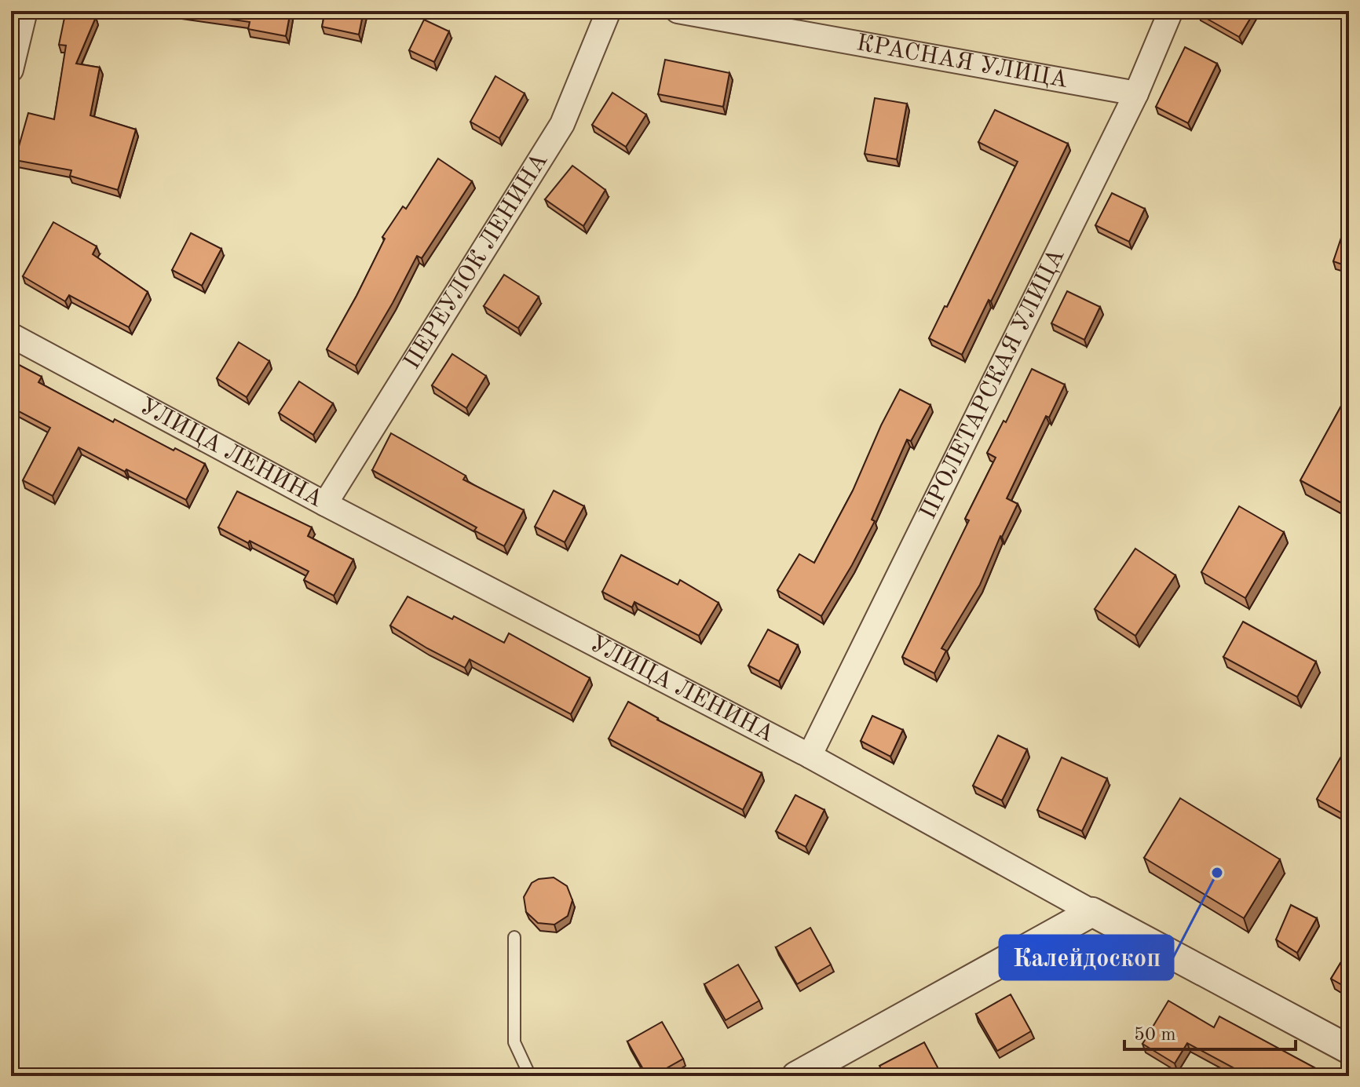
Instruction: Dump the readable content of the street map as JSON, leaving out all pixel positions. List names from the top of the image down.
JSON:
{
  "streets": {
    "street": [
      "КРАСНАЯ УЛИЦА",
      "ПЕРЕУЛОК ЛЕНИНА",
      "ПРОЛЕТАРСКАЯ УЛИЦА",
      "УЛИЦА ЛЕНИНА"
    ]
  },
  "crossings": [
    ["КРАСНАЯ УЛИЦА", "ПРОЛЕТАРСКАЯ УЛИЦА"],
    ["ПЕРЕУЛОК ЛЕНИНА", "УЛИЦА ЛЕНИНА"],
    ["ПРОЛЕТАРСКАЯ УЛИЦА", "УЛИЦА ЛЕНИНА"]
  ],
  "places": ["Калейдоскоп"],
  "scale_bar": "50 m"
}
